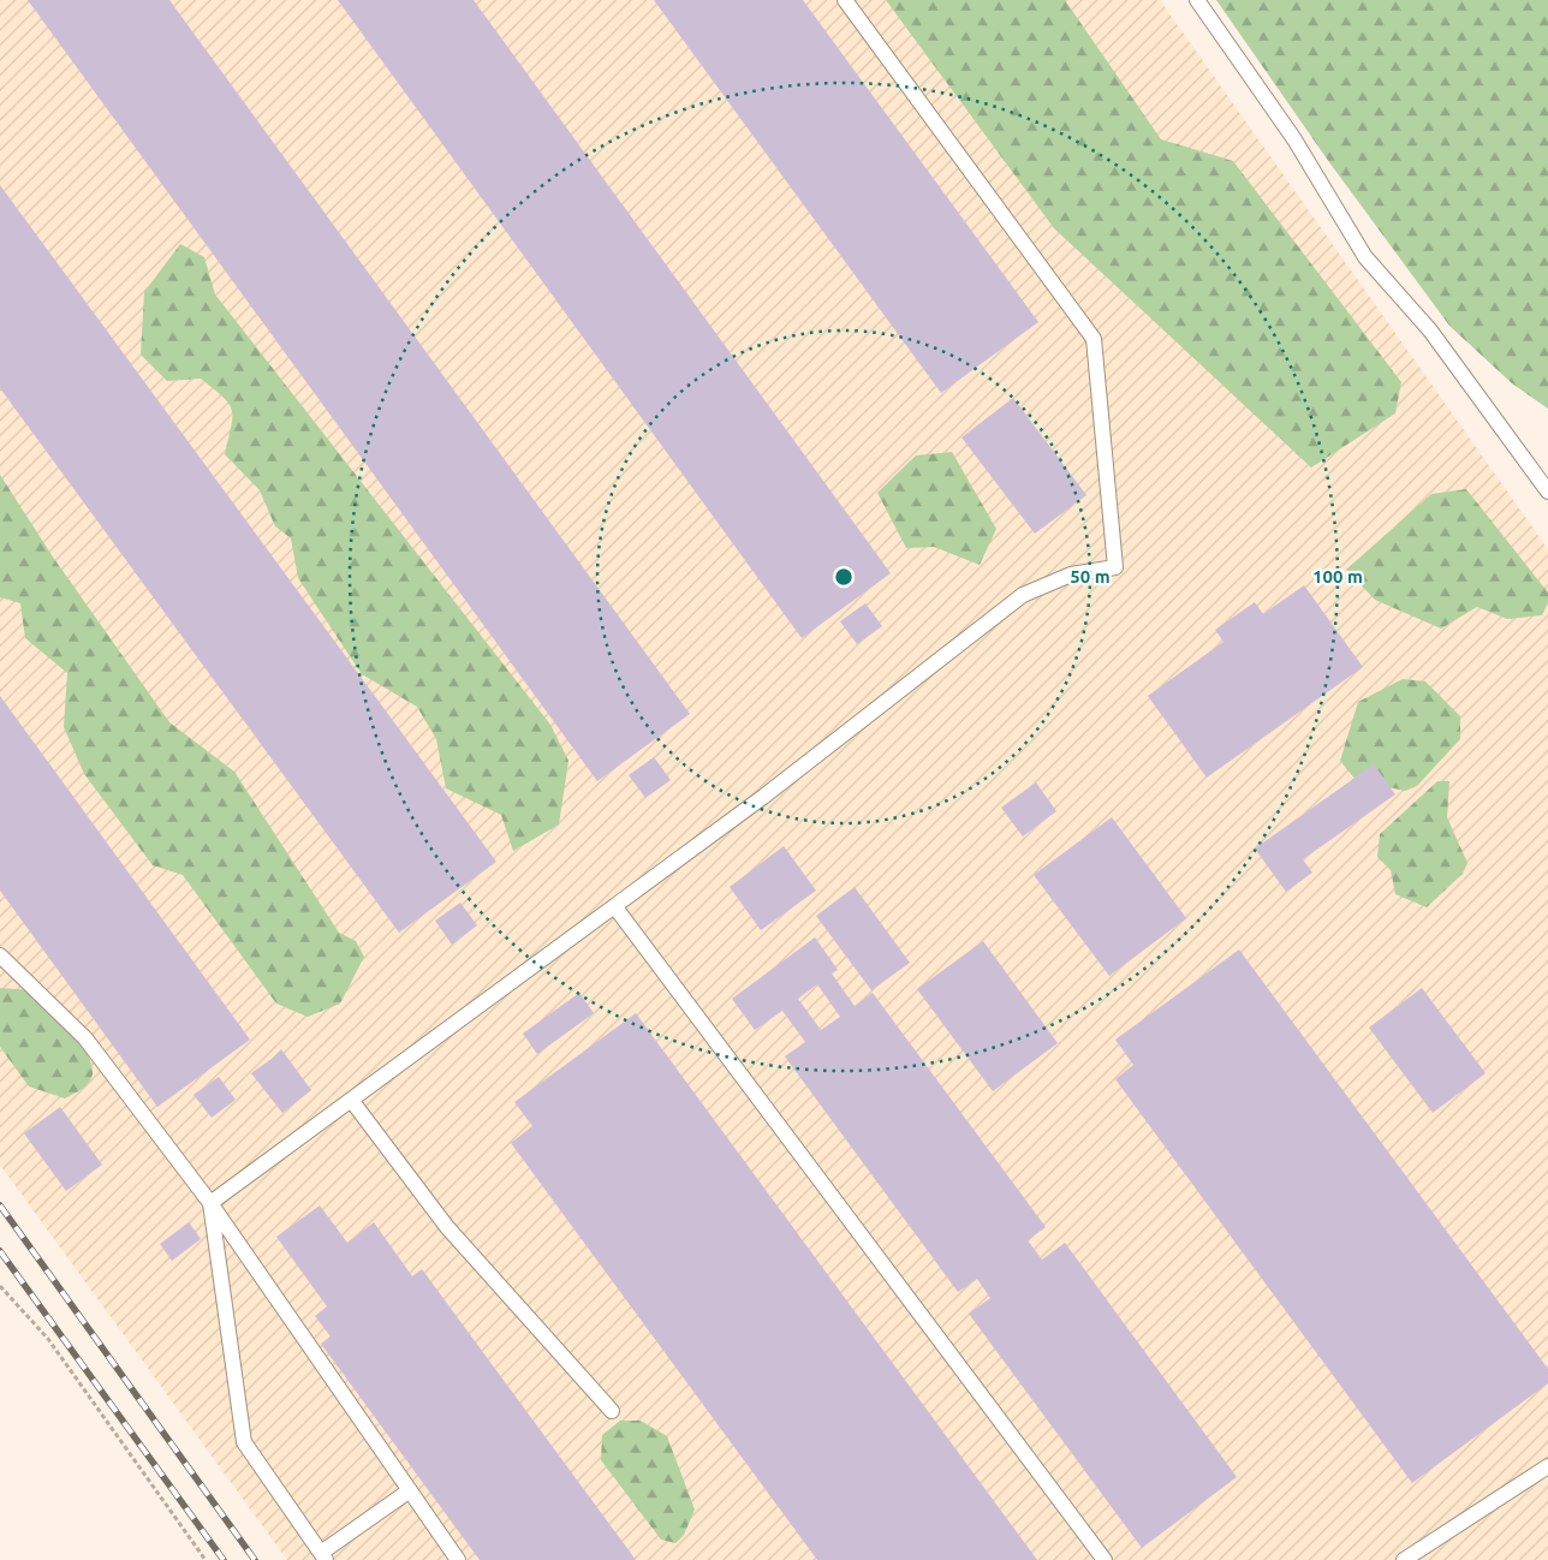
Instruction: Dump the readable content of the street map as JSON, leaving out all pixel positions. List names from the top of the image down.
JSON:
{
  "rings": ["50 m", "100 m"]
}
